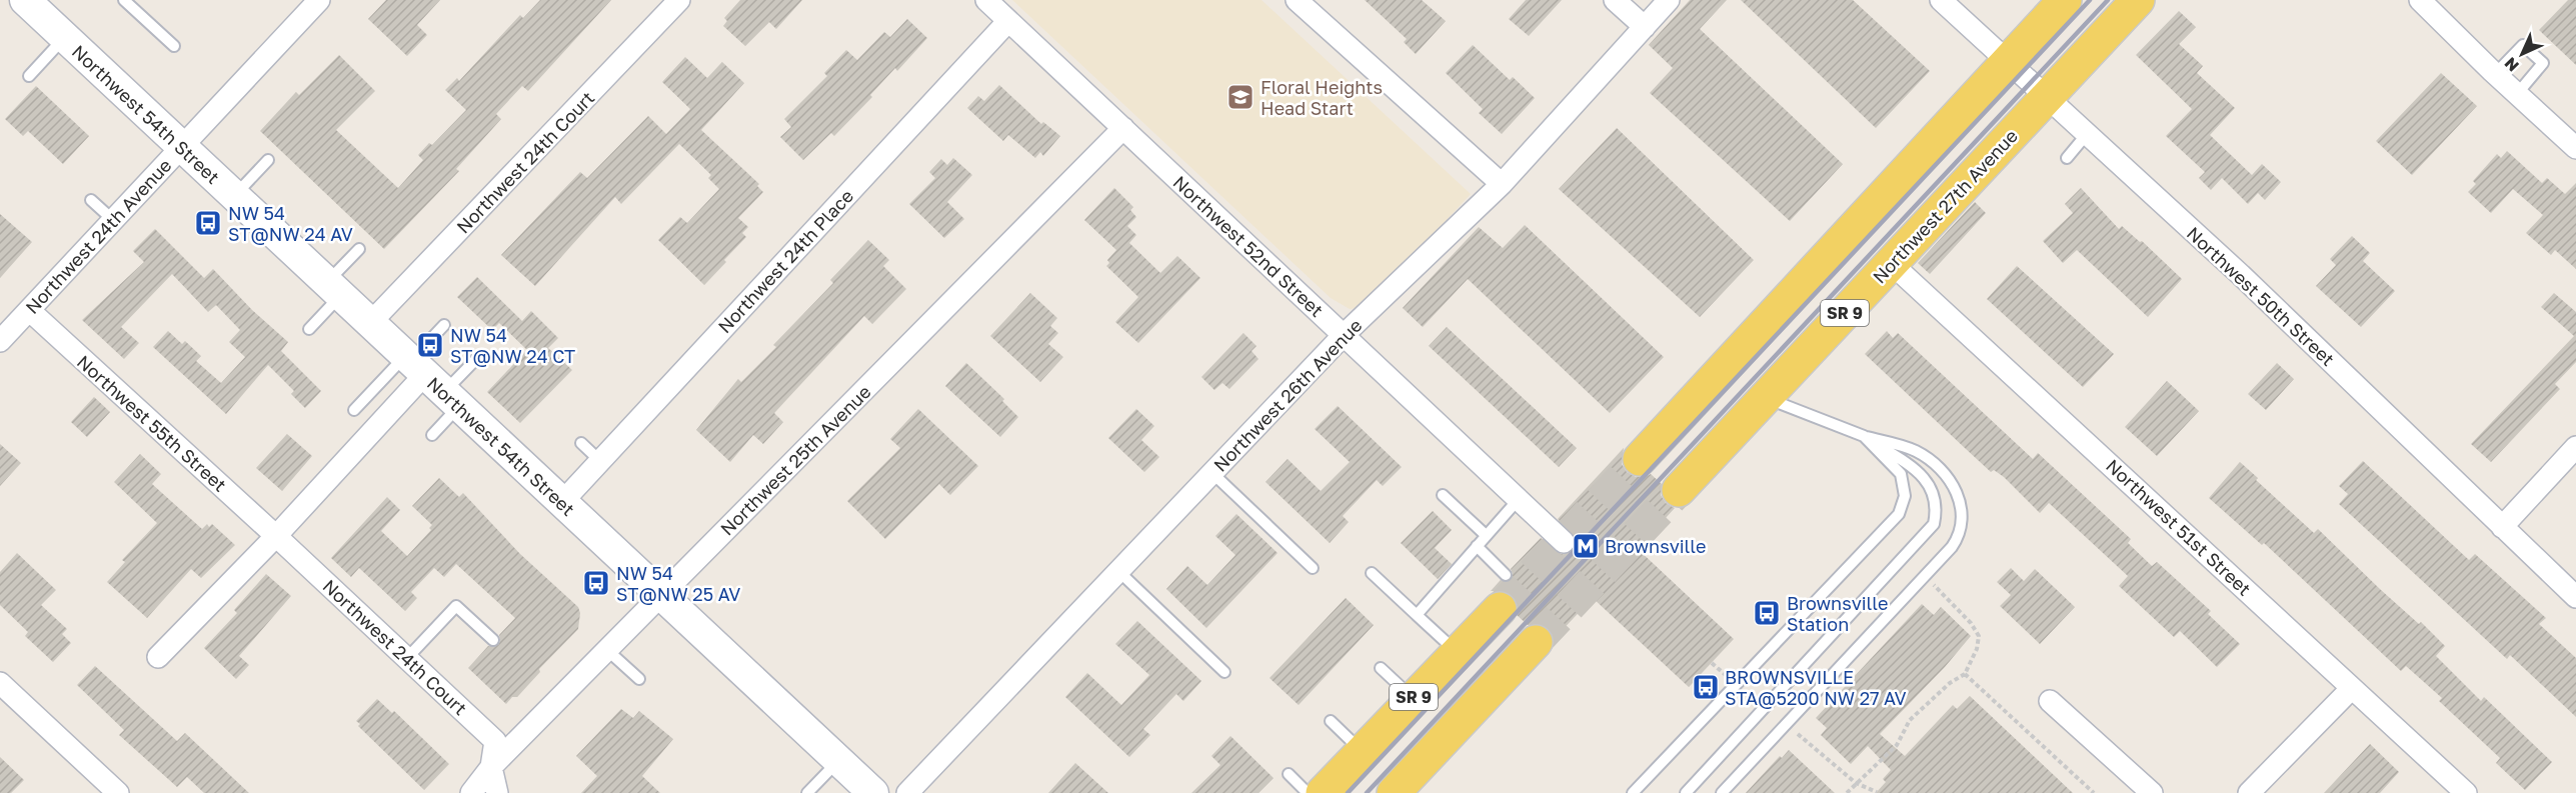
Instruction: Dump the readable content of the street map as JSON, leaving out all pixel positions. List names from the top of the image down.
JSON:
{
  "streets": {
    "main road": ["Northwest 54th Street", "Northwest 27th Avenue", "SR 9"],
    "street": [
      "Northwest 24th Court",
      "Northwest 24th Avenue",
      "Northwest 52nd Street",
      "Northwest 24th Place",
      "Northwest 50th Street",
      "Northwest 26th Avenue",
      "Northwest 55th Street",
      "Northwest 25th Avenue",
      "Northwest 51st Street"
    ]
  },
  "crossings": [
    ["Northwest 54th Street", "Northwest 24th Court"],
    ["Northwest 54th Street", "Northwest 24th Avenue"],
    ["Northwest 54th Street", "Northwest 24th Place"],
    ["Northwest 54th Street", "Northwest 25th Avenue"],
    ["Northwest 24th Court", "Northwest 55th Street"],
    ["Northwest 24th Court", "Northwest 25th Avenue"],
    ["Northwest 27th Avenue", "Northwest 50th Street"],
    ["Northwest 27th Avenue", "Northwest 51st Street"],
    ["Northwest 24th Avenue", "Northwest 55th Street"],
    ["Northwest 52nd Street", "Northwest 24th Place"],
    ["Northwest 52nd Street", "Northwest 26th Avenue"],
    ["Northwest 52nd Street", "Northwest 25th Avenue"],
    ["Northwest 50th Street", "SR 9"]
  ],
  "places": {
    "school or university": ["Floral Heights Head Start"],
    "bus stop": [
      "NW 54 ST@NW 24 AV",
      "NW 54 ST@NW 24 CT",
      "NW 54 ST@NW 25 AV",
      "Brownsville Station",
      "BROWNSVILLE STA@5200 NW 27 AV"
    ],
    "metro station": ["Brownsville"]
  },
  "north": "bottom left"
}
